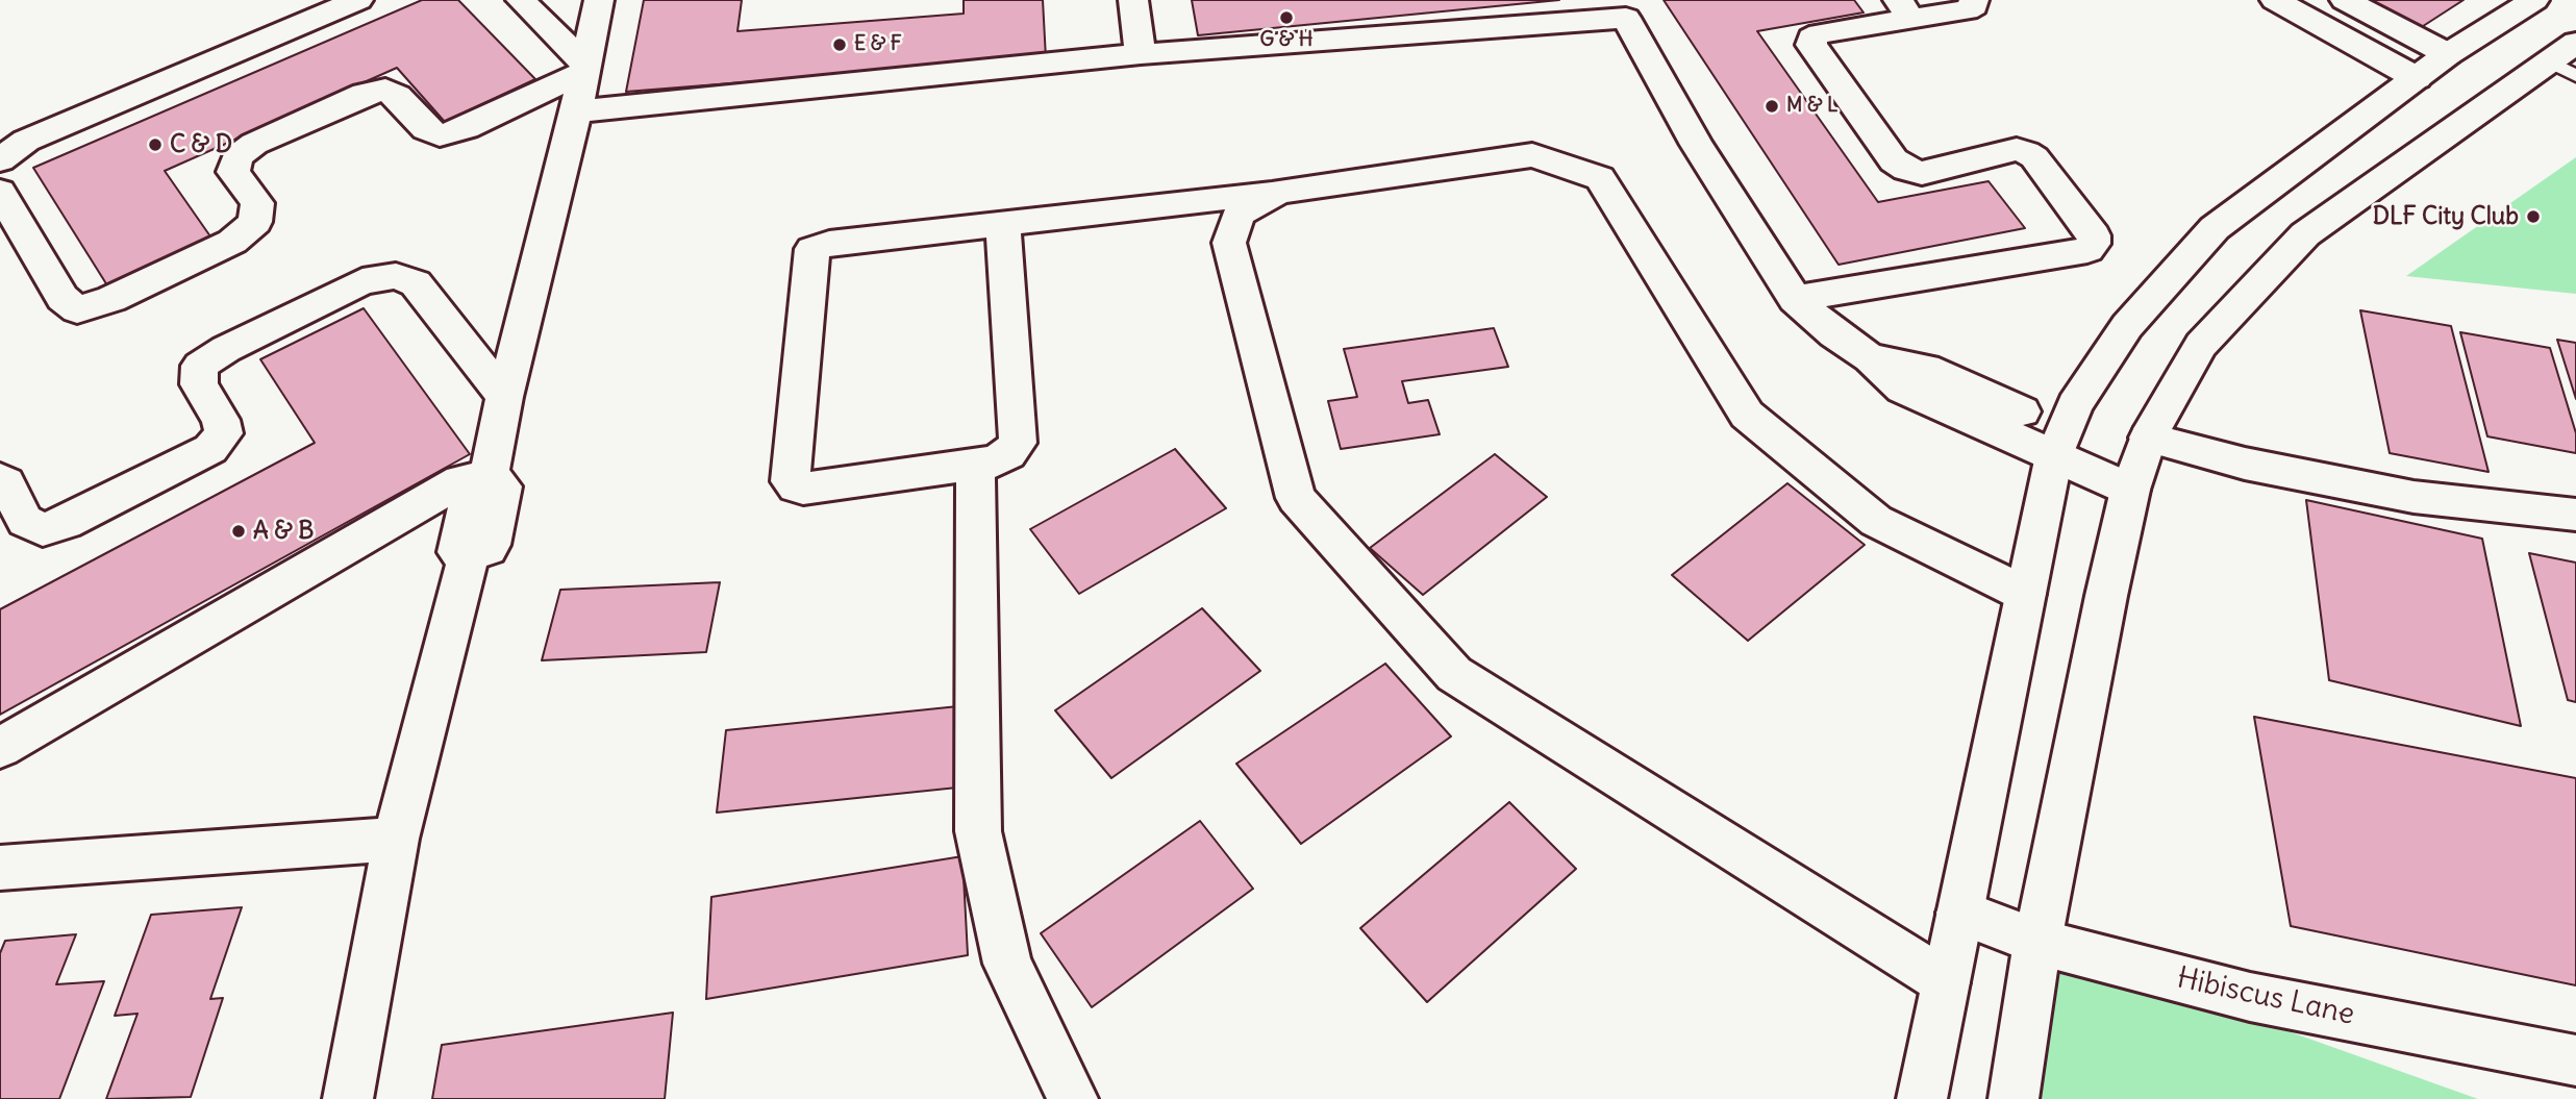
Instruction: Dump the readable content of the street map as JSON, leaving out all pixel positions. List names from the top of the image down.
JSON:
{
  "streets": {
    "street": ["Hibiscus Lane"]
  },
  "places": [
    "G & H",
    "E & F",
    "M & L",
    "C & D",
    "DLF City Club",
    "A & B"
  ]
}
